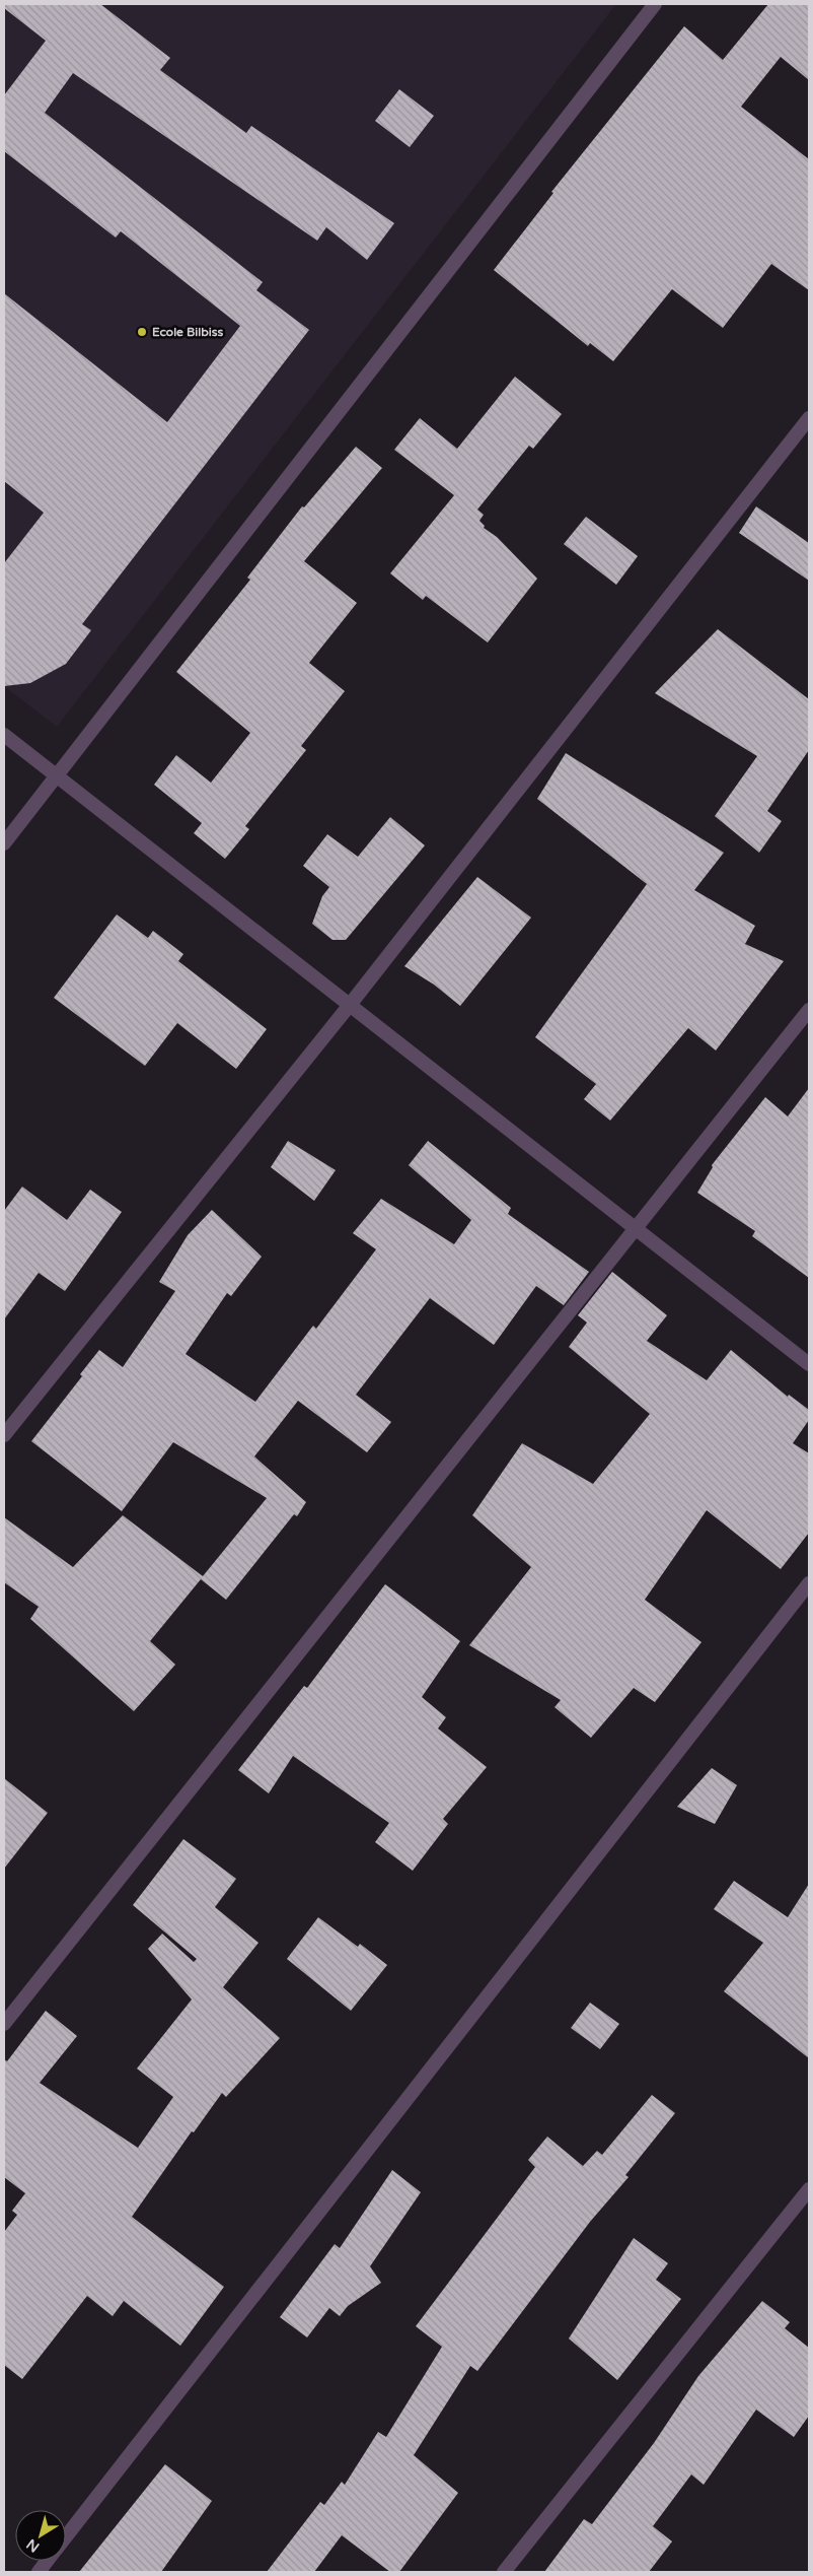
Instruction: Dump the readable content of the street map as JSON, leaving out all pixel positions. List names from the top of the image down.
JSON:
{
  "places": ["Ecole Bilbiss"],
  "north": "bottom left"
}
